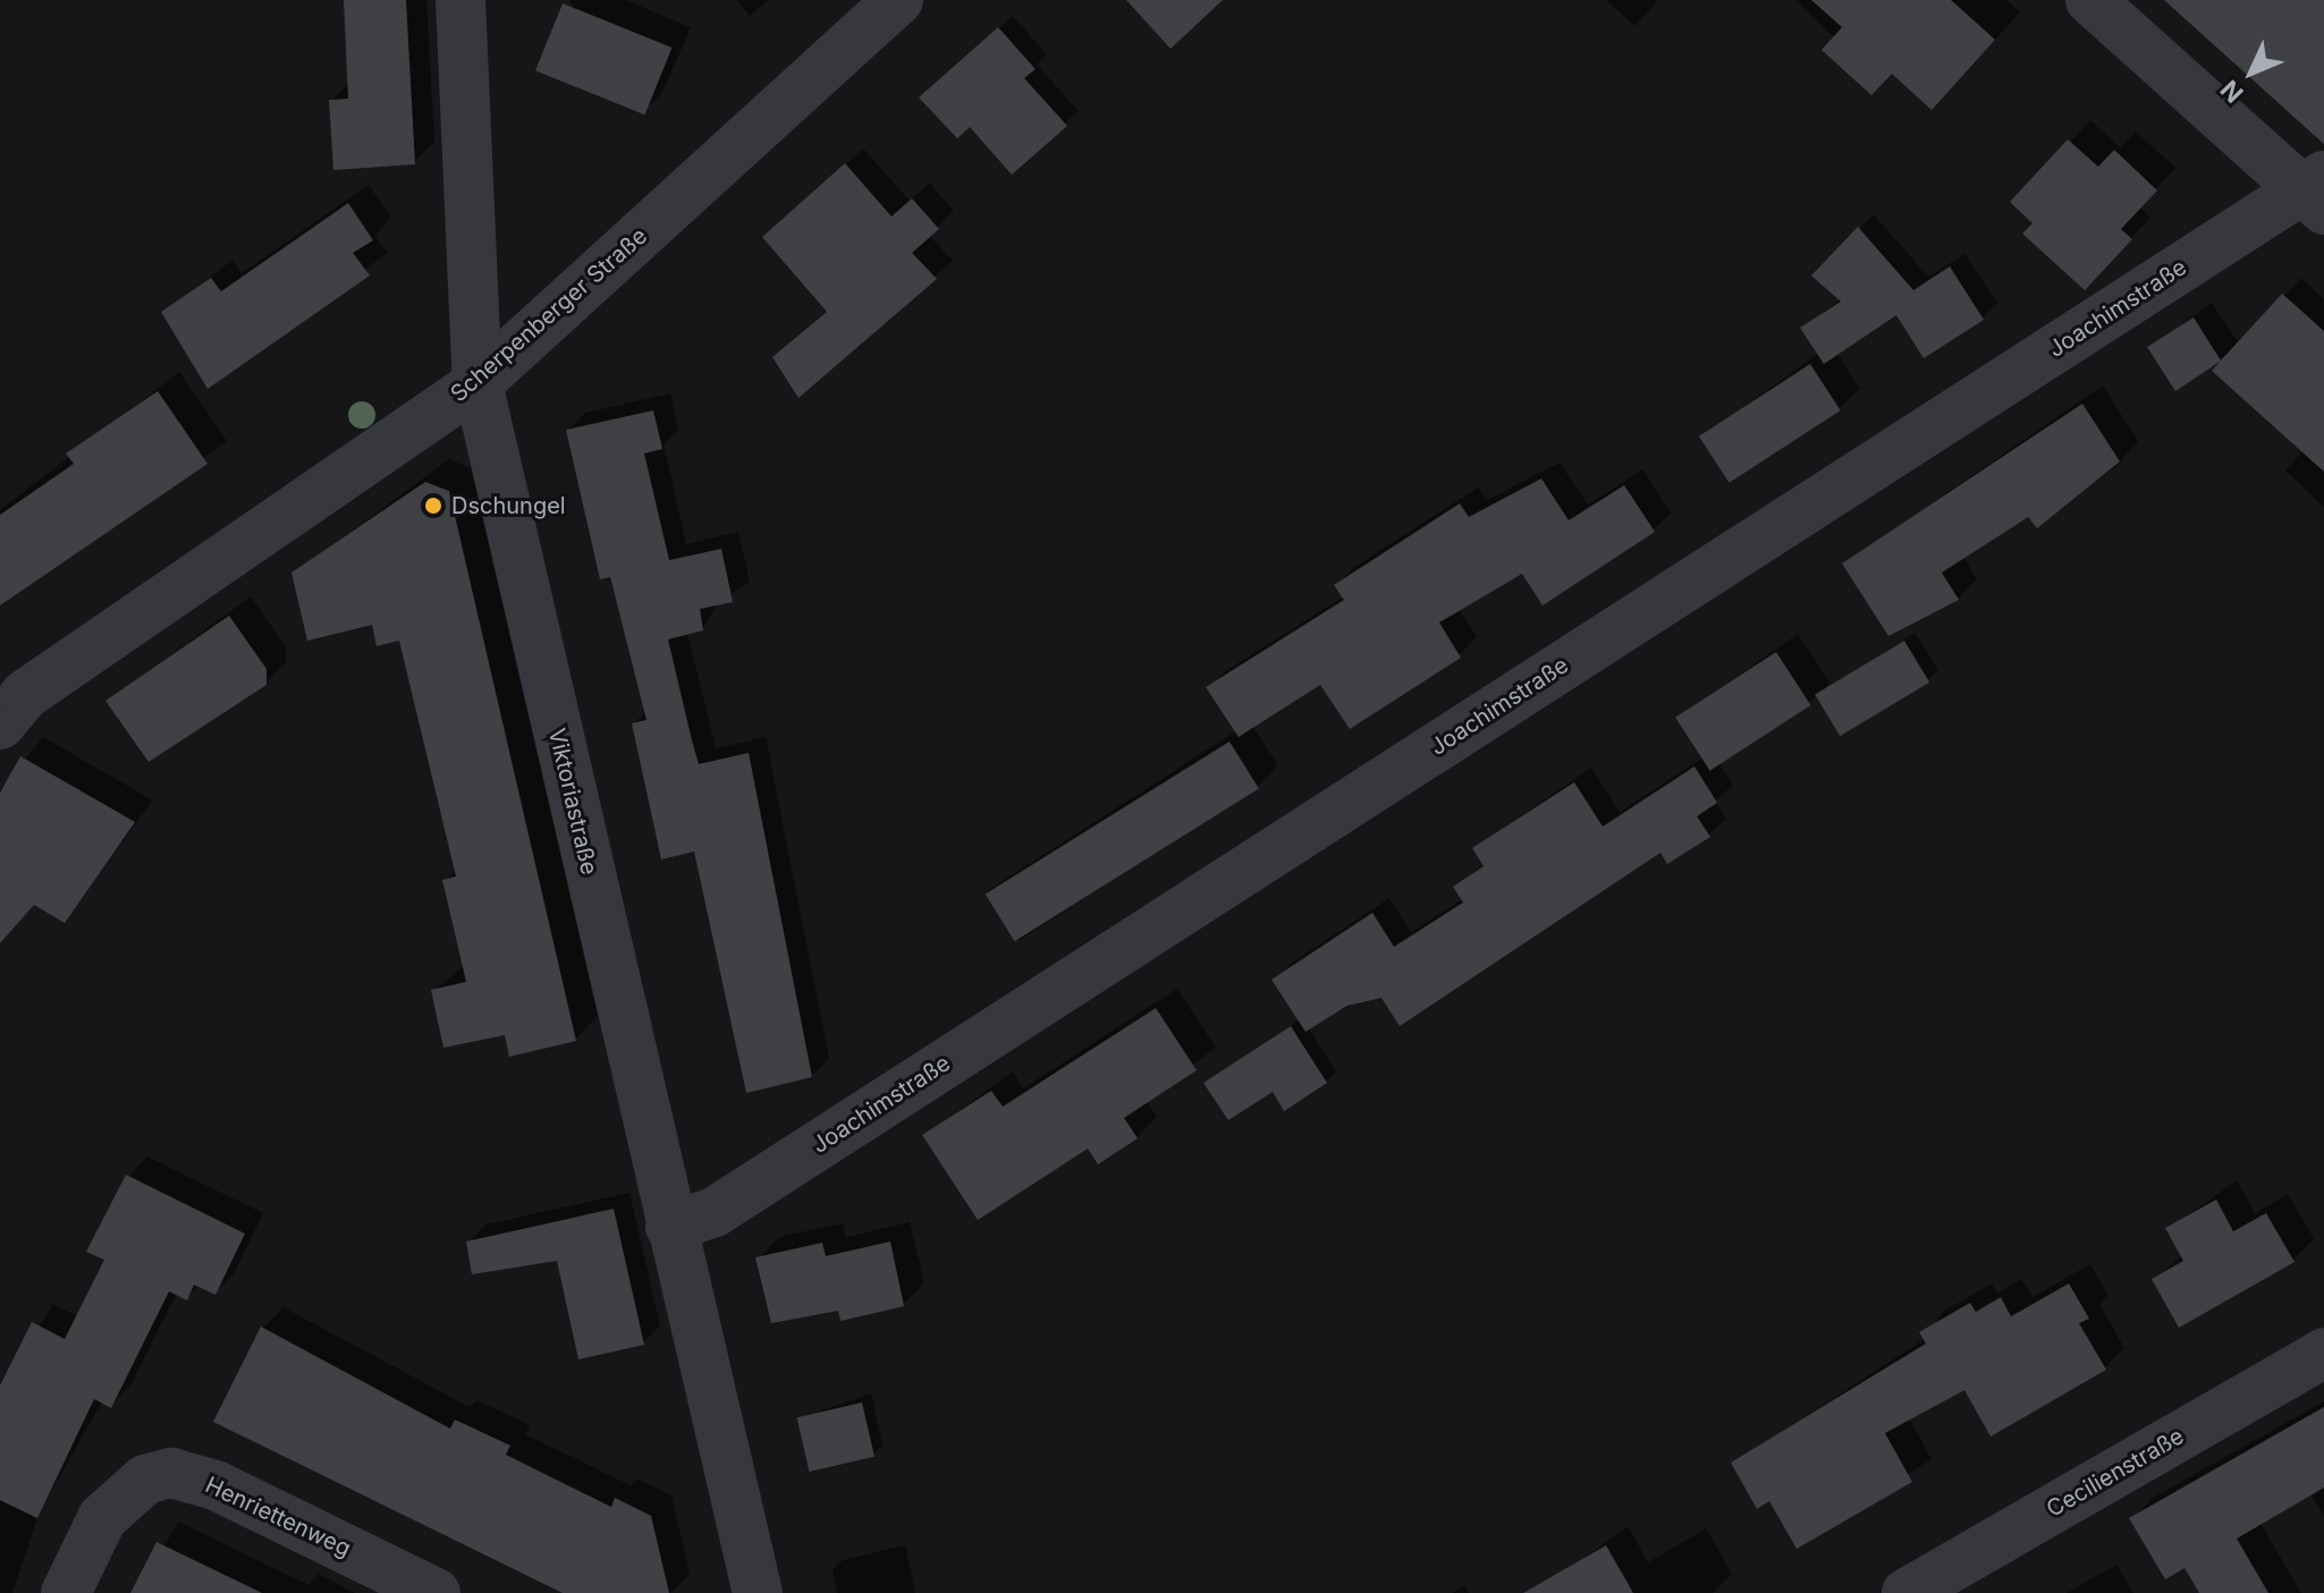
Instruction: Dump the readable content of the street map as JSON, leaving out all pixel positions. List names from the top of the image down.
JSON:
{
  "streets": {
    "street": [
      "Joachimstraße",
      "Scherpenberger Straße",
      "Viktoriastraße",
      "Cecilienstraße",
      "Henriettenweg"
    ]
  },
  "crossings": [
    ["Joachimstraße", "Viktoriastraße"],
    ["Scherpenberger Straße", "Viktoriastraße"]
  ],
  "places": ["Dschungel"],
  "north": "bottom left"
}
